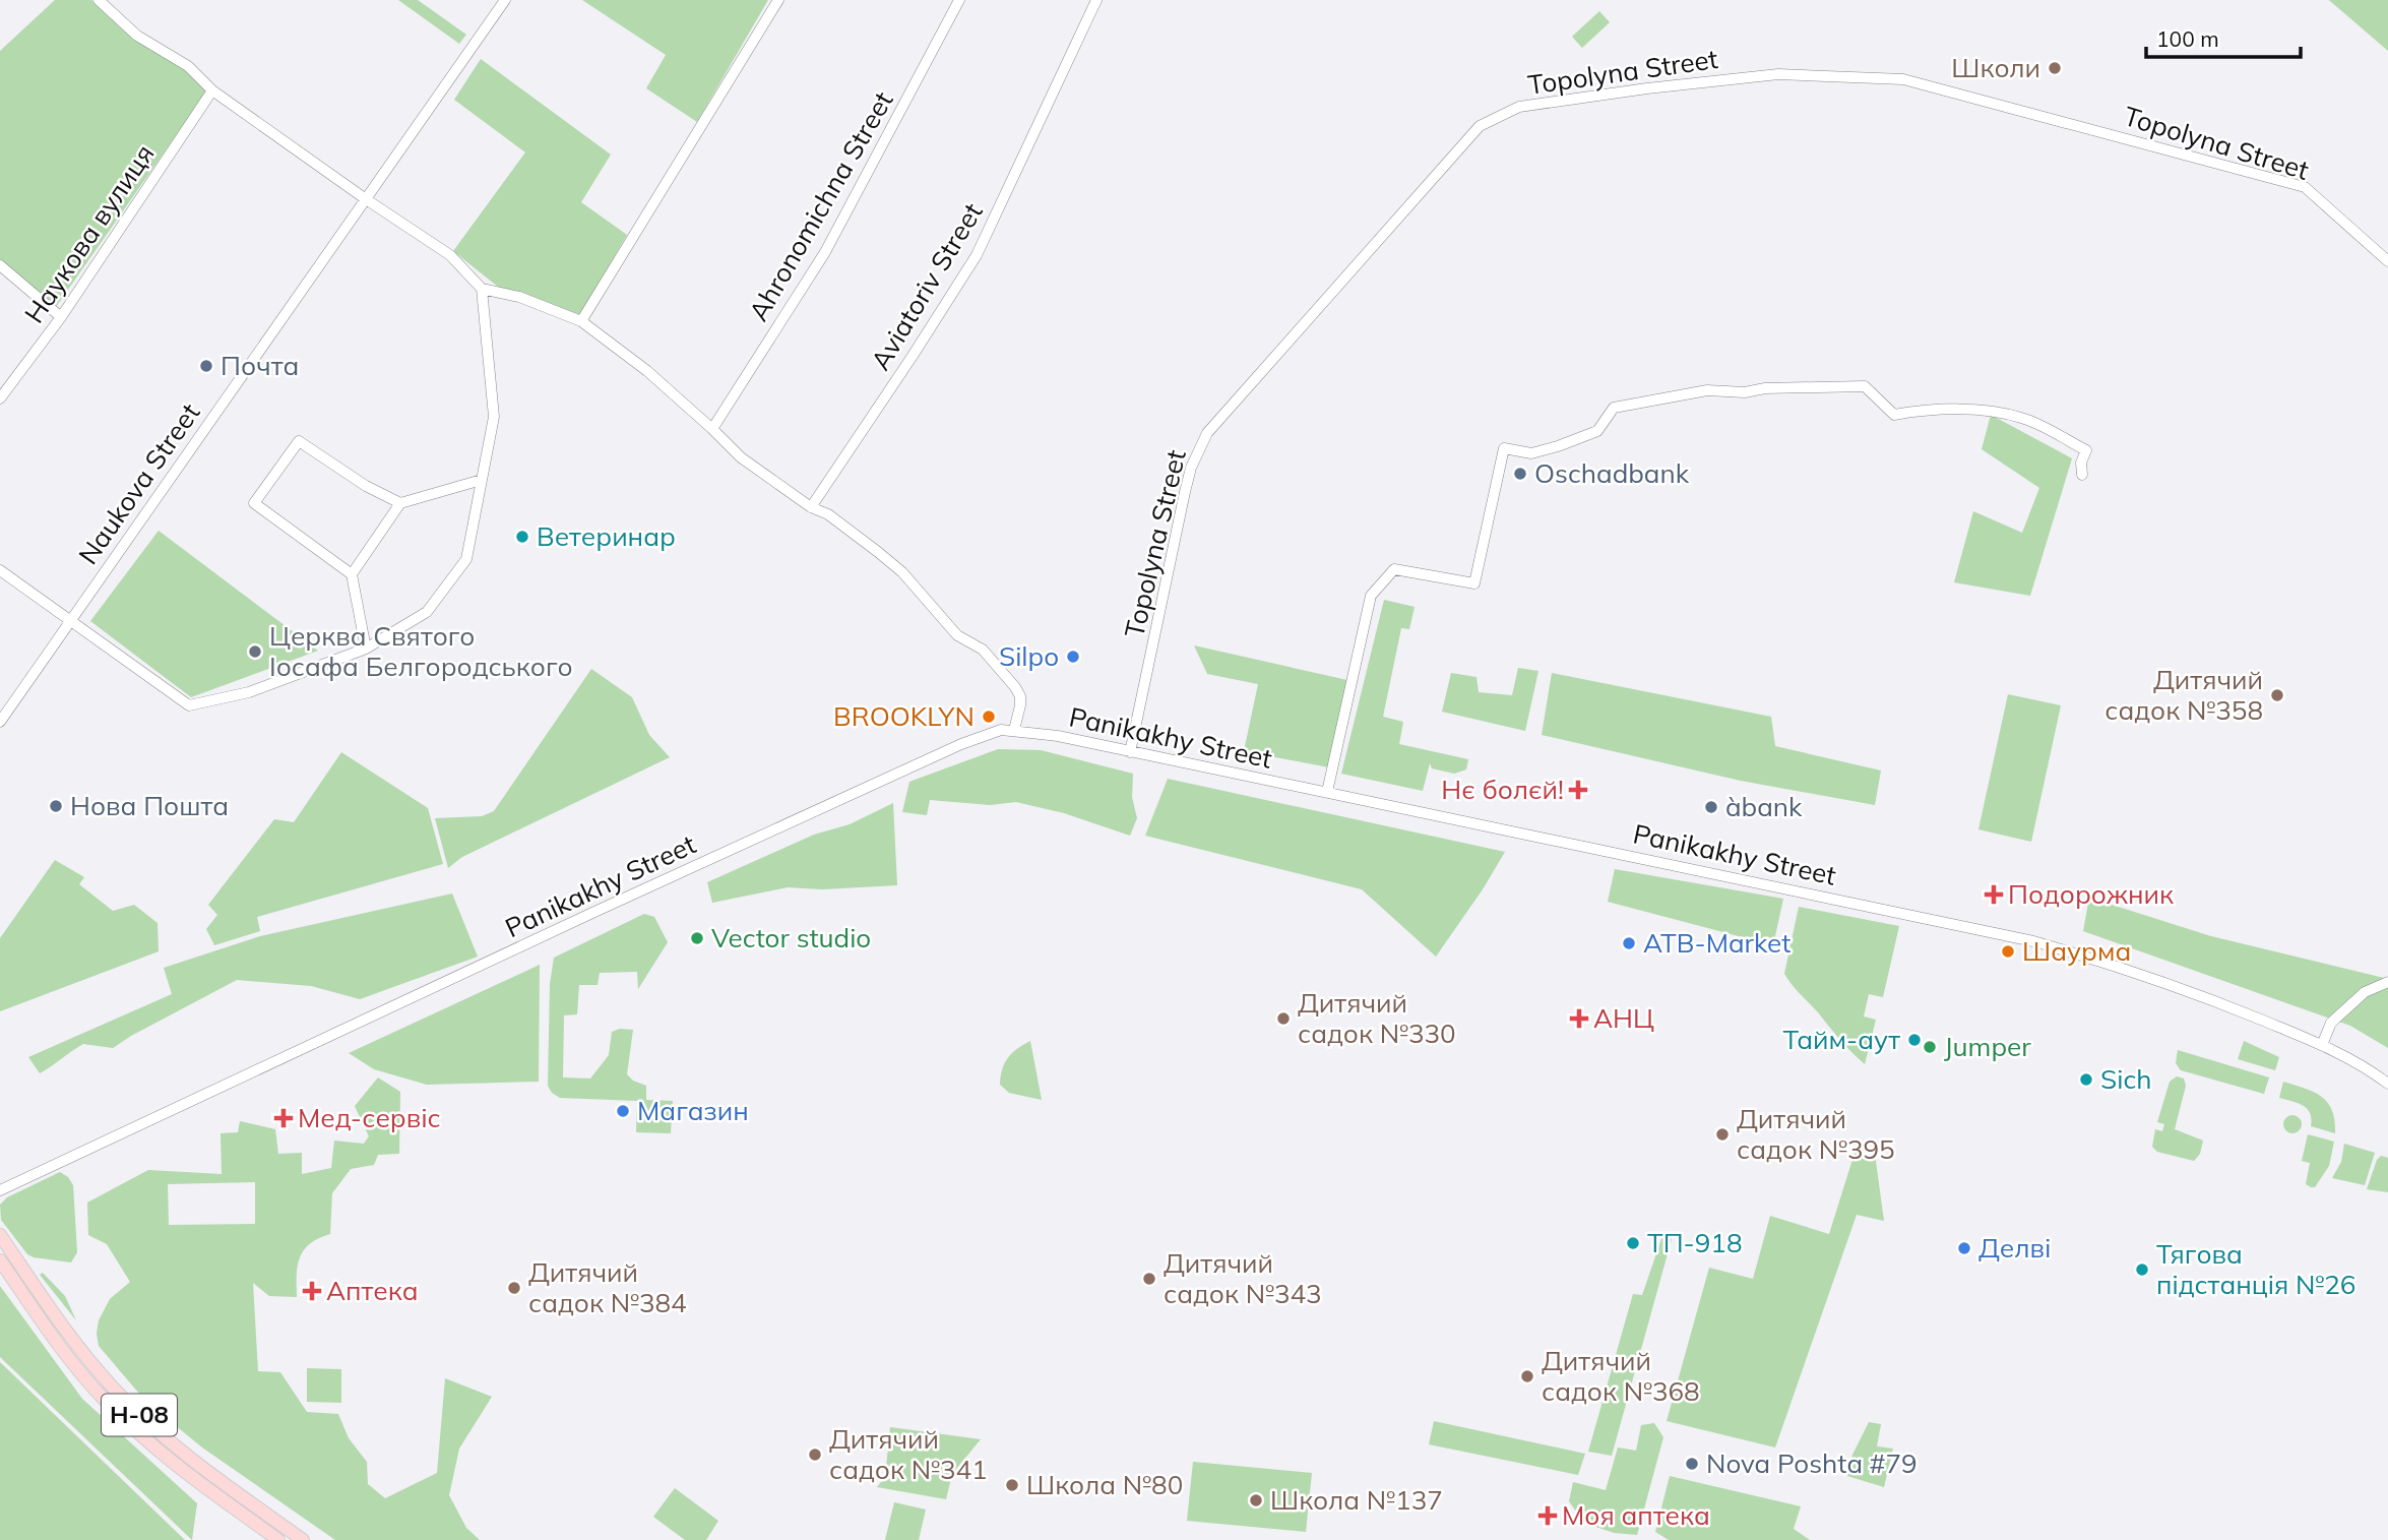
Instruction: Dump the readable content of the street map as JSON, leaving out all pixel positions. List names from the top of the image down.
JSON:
{
  "streets": {
    "main road": ["Н-08"],
    "street": [
      "Topolyna Street",
      "Ahronomichna Street",
      "Наукова вулиця",
      "Aviatoriv Street",
      "Naukova Street",
      "Panikakhy Street"
    ]
  },
  "crossings": [
    ["Topolyna Street", "Panikakhy Street"]
  ],
  "places": {
    "other": [
      "Школи",
      "Почта",
      "Oschadbank",
      "Ветеринар",
      "Церква Святого Іосафа Белгородського",
      "Silpo",
      "Дитячий садок №358",
      "BROOKLYN",
      "Нова Пошта",
      "àbank",
      "Vector studio",
      "ATB-Market",
      "Шаурма",
      "Дитячий садок №330",
      "Тайм-аут",
      "Jumper",
      "Sich",
      "Магазин",
      "Дитячий садок №395",
      "ТП-918",
      "Делві",
      "Тягова пiдстанцiя №26",
      "Дитячий садок №343",
      "Дитячий садок №384",
      "Дитячий садок №368",
      "Дитячий садок №341",
      "Nova Poshta #79",
      "Школа №80",
      "Школа №137"
    ],
    "health": [
      "Нє болєй!",
      "Подорожник",
      "АНЦ",
      "Мед-сервіс",
      "Аптека",
      "Моя аптека"
    ]
  },
  "scale_bar": "100 m"
}
